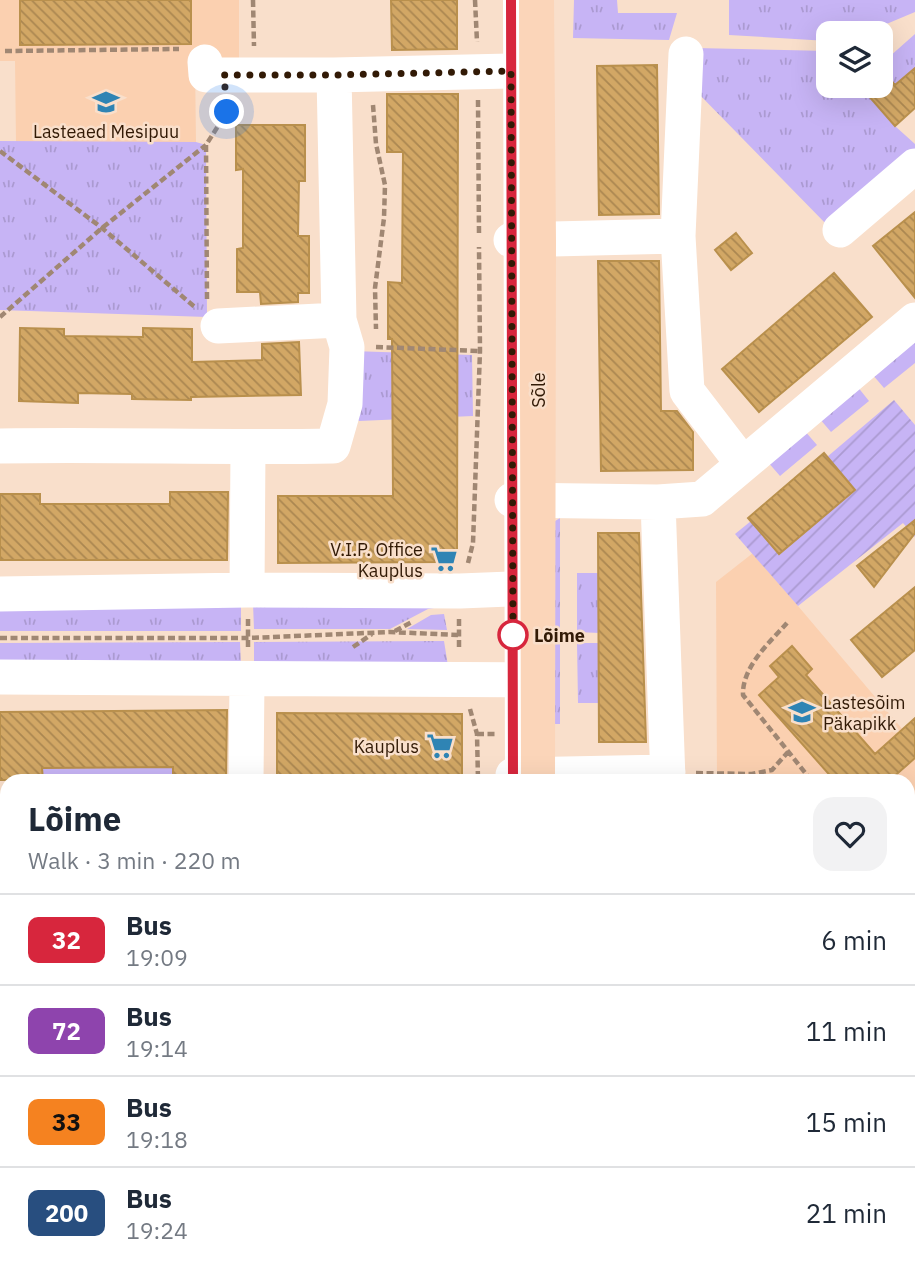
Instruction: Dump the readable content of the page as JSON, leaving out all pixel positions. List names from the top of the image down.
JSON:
{
  "streets": {
    "main road": ["Sõle"]
  },
  "places": {
    "school or university": ["Lasteaed Mesipuu", "Lastesõim Päkapikk"],
    "supermarket": ["V.I.P. Office Kauplus", "Kauplus"],
    "other": ["Lõime"]
  },
  "lines": ["bus line 32"],
  "page": {
    "heading": ["Lõime", "Walk · 3 min · 220 m"],
    "list": [
      {
        "mark": "32",
        "name": "Bus",
        "note": "19:09",
        "value": "6 min"
      },
      {
        "mark": "72",
        "name": "Bus",
        "note": "19:14",
        "value": "11 min"
      },
      {
        "mark": "33",
        "name": "Bus",
        "note": "19:18",
        "value": "15 min"
      },
      {
        "mark": "200",
        "name": "Bus",
        "note": "19:24",
        "value": "21 min"
      }
    ]
  }
}
